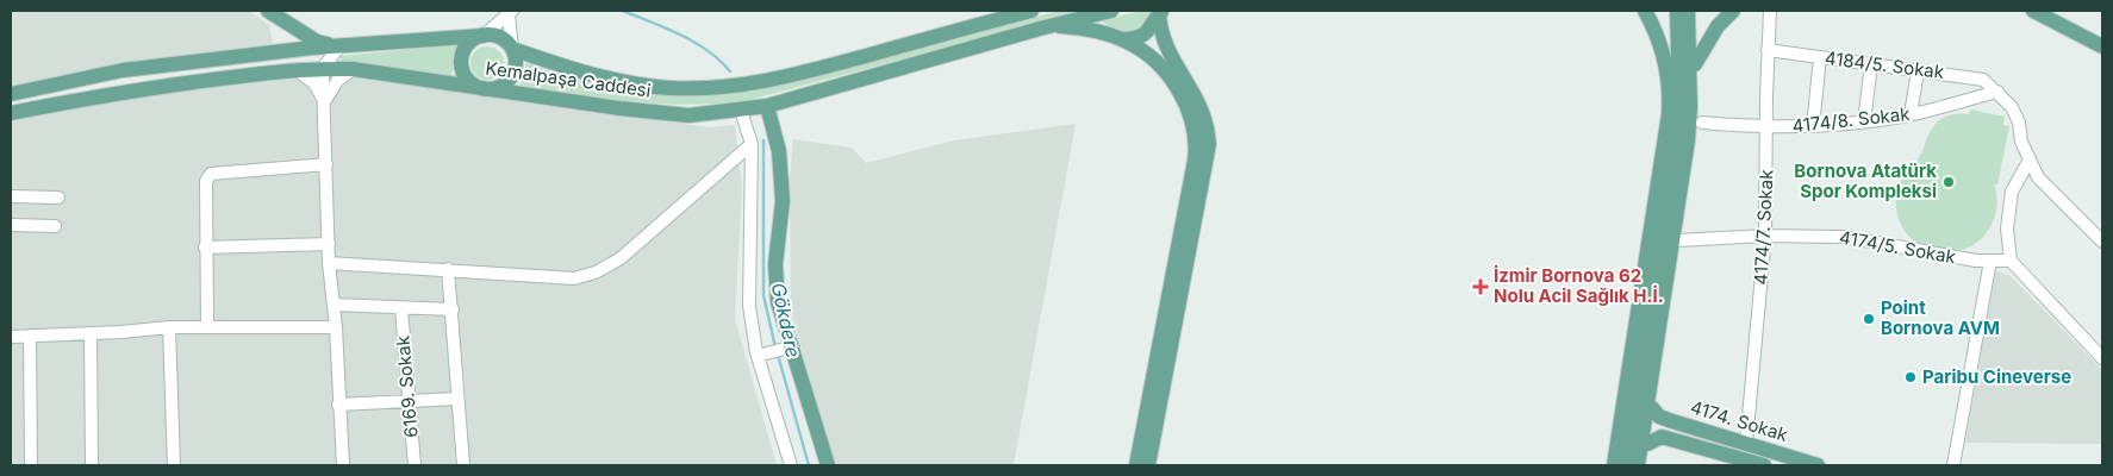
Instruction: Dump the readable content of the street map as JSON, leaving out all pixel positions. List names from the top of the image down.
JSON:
{
  "streets": {
    "main road": ["Kemalpaşa Caddesi", "4174. Sokak"],
    "street": [
      "4184/5. Sokak",
      "4174/8. Sokak",
      "4174/7. Sokak",
      "4174/5. Sokak",
      "6169. Sokak"
    ]
  },
  "crossings": [
    ["4184/5. Sokak", "4174/8. Sokak"],
    ["4184/5. Sokak", "4174/7. Sokak"],
    ["4174/8. Sokak", "4174/7. Sokak"],
    ["4174/7. Sokak", "4174/5. Sokak"],
    ["4174/7. Sokak", "4174. Sokak"]
  ],
  "water": ["Gökdere"],
  "places": {
    "other": ["Bornova Atatürk Spor Kompleksi", "Point Bornova AVM", "Paribu Cineverse"],
    "health": ["İzmir Bornova 62 Nolu Acil Sağlık H.İ."]
  }
}
